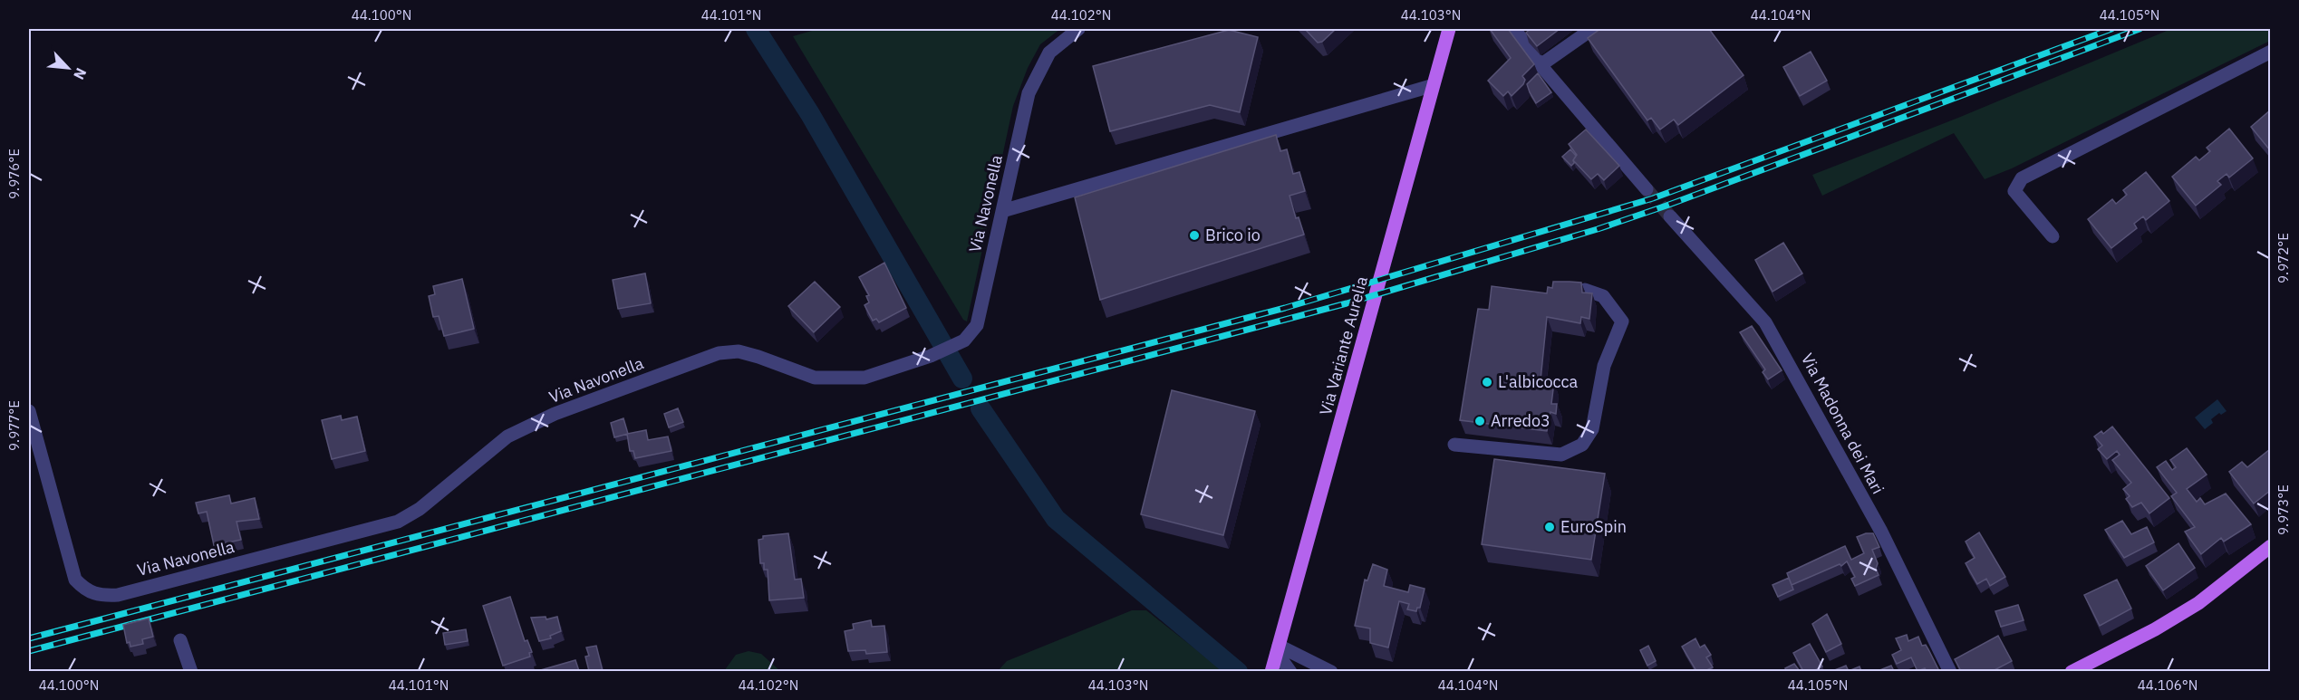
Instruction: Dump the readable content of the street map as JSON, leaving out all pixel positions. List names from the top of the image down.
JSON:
{
  "streets": {
    "main road": ["Via Variante Aurelia"],
    "street": ["Via Navonella", "Via Madonna dei Mari"]
  },
  "places": [
    "Brico io",
    "L'albicocca",
    "Arredo3",
    "EuroSpin"
  ],
  "north": "bottom right",
  "coordinates": [
    "44.100°N",
    "44.101°N",
    "44.102°N",
    "44.103°N",
    "44.104°N",
    "44.105°N",
    "9.976°E",
    "9.972°E",
    "9.977°E",
    "9.973°E",
    "44.106°N"
  ]
}
